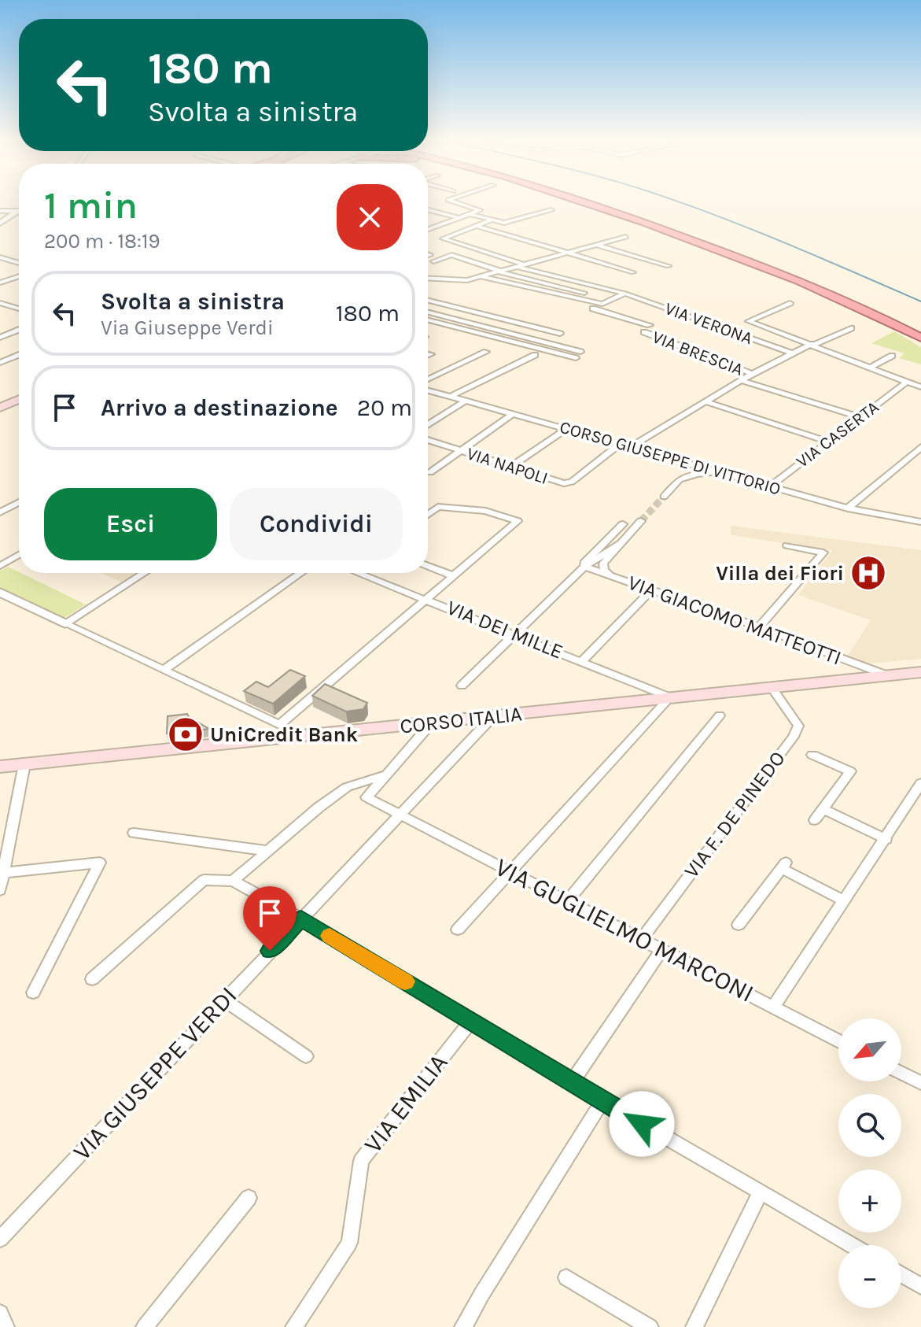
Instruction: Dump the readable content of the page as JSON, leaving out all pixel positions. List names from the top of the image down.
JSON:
{
  "streets": {
    "main road": ["CORSO ITALIA"],
    "street": [
      "VIA VERONA",
      "VIA BRESCIA",
      "VIA CASERTA",
      "CORSO GIUSEPPE DI VITTORIO",
      "VIA NAPOLI",
      "VIA GIACOMO MATTEOTTI",
      "VIA DEI MILLE",
      "VIA F. DE PINEDO",
      "VIA GUGLIELMO MARCONI",
      "VIA GIUSEPPE VERDI",
      "VIA EMILIA"
    ]
  },
  "crossings": [
    ["VIA VERONA", "VIA BRESCIA"],
    ["VIA BRESCIA", "CORSO GIUSEPPE DI VITTORIO"],
    ["VIA CASERTA", "CORSO GIUSEPPE DI VITTORIO"],
    ["CORSO GIUSEPPE DI VITTORIO", "VIA NAPOLI"],
    ["VIA GIACOMO MATTEOTTI", "CORSO ITALIA"],
    ["VIA DEI MILLE", "CORSO ITALIA"],
    ["CORSO ITALIA", "VIA F. DE PINEDO"],
    ["CORSO ITALIA", "VIA GIUSEPPE VERDI"],
    ["VIA F. DE PINEDO", "VIA GUGLIELMO MARCONI"],
    ["VIA GUGLIELMO MARCONI", "VIA GIUSEPPE VERDI"]
  ],
  "places": {
    "hospital": ["Villa dei Fiori"],
    "bank": ["UniCredit Bank"]
  },
  "north": "bottom left",
  "page": {
    "turn": ["180 m", "Svolta a sinistra"],
    "heading": ["1 min", "200 m · 18:19"],
    "list": [
      {
        "name": "Svolta a sinistra",
        "note": "Via Giuseppe Verdi",
        "value": "180 m"
      },
      {
        "name": "Arrivo a destinazione",
        "value": "20 m"
      }
    ],
    "buttons": ["Esci", "Condividi"],
    "map_buttons": ["+", "−"]
  }
}
